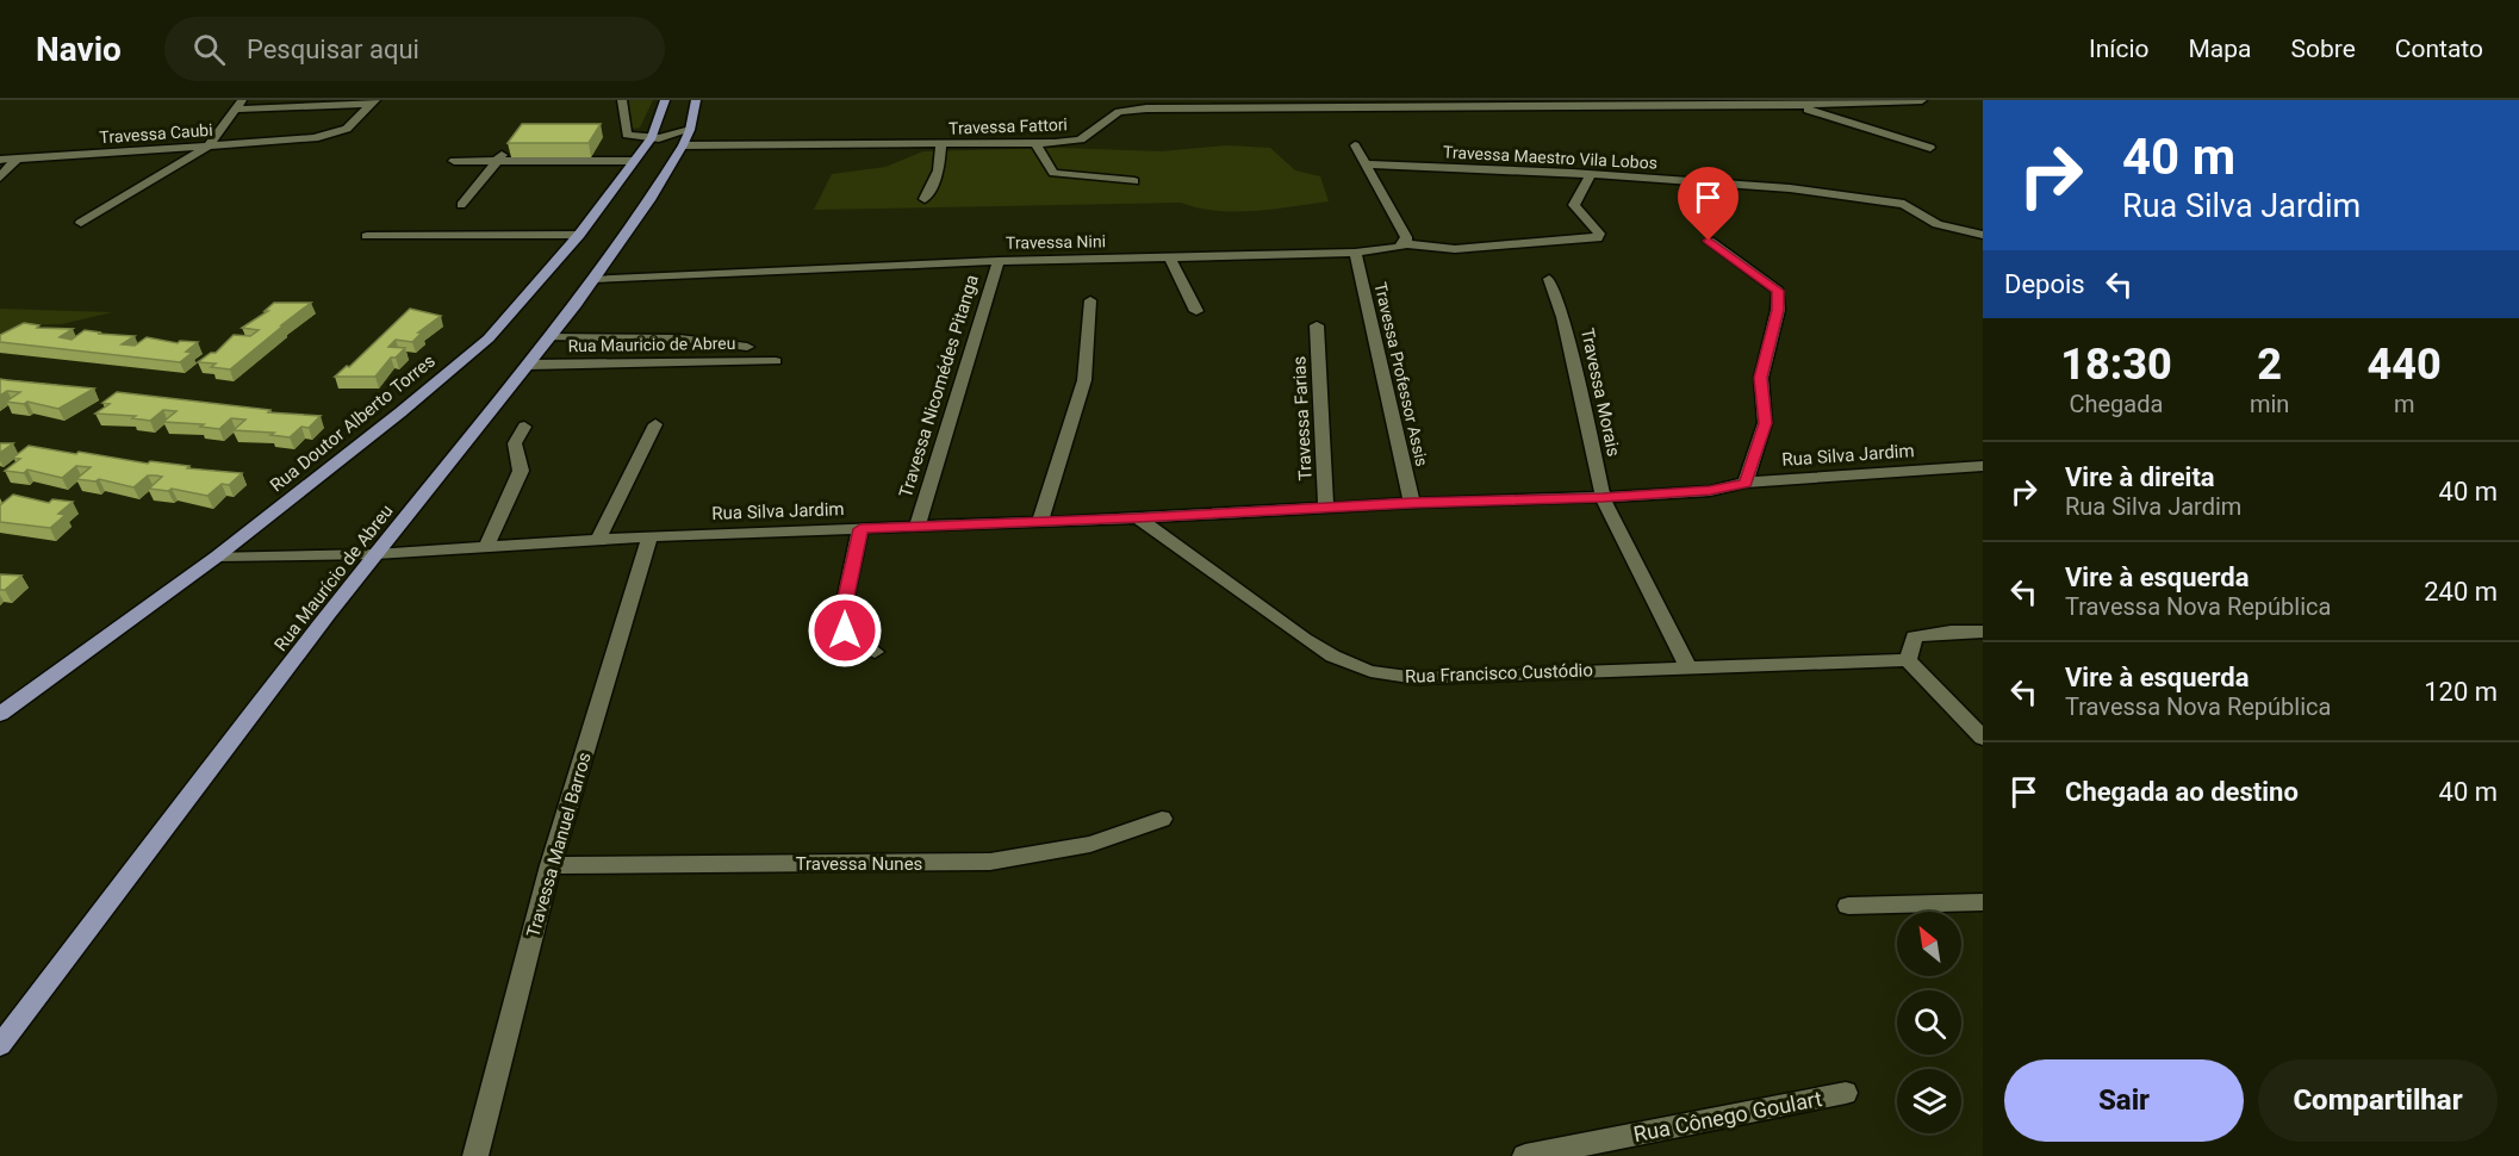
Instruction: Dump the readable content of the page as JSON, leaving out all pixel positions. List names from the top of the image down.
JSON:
{
  "streets": {
    "main road": ["Rua Doutor Alberto Torres", "Rua Maurício de Abreu"],
    "street": [
      "Travessa Fattori",
      "Travessa Caubi",
      "Travessa Maestro Vila Lobos",
      "Travessa Nini",
      "Rua Mauricio de Abreu",
      "Travessa Professor Assis",
      "Travessa Nicomédes Pitanga",
      "Travessa Morais",
      "Travessa Farias",
      "Rua Silva Jardim",
      "Rua Francisco Custódio",
      "Travessa Manuel Barros",
      "Travessa Nunes",
      "Rua Cônego Goulart"
    ]
  },
  "crossings": [
    ["Travessa Fattori", "Rua Maurício de Abreu"],
    ["Travessa Maestro Vila Lobos", "Travessa Nini"],
    ["Travessa Nini", "Travessa Professor Assis"],
    ["Travessa Nini", "Travessa Nicomédes Pitanga"],
    ["Travessa Nini", "Rua Maurício de Abreu"],
    ["Rua Mauricio de Abreu", "Rua Maurício de Abreu"],
    ["Travessa Professor Assis", "Rua Silva Jardim"],
    ["Travessa Nicomédes Pitanga", "Rua Silva Jardim"],
    ["Travessa Morais", "Rua Silva Jardim"],
    ["Travessa Morais", "Rua Francisco Custódio"],
    ["Travessa Farias", "Rua Silva Jardim"],
    ["Rua Doutor Alberto Torres", "Rua Silva Jardim"],
    ["Rua Silva Jardim", "Rua Maurício de Abreu"],
    ["Rua Silva Jardim", "Rua Francisco Custódio"],
    ["Rua Silva Jardim", "Travessa Manuel Barros"],
    ["Travessa Manuel Barros", "Travessa Nunes"]
  ],
  "north": "top left",
  "page": {
    "header": "Navio",
    "search": "Pesquisar aqui",
    "nav": [
      "Início",
      "Mapa",
      "Sobre",
      "Contato"
    ],
    "turn": ["40 m", "Rua Silva Jardim"],
    "then": "Depois",
    "eta": [
      "18:30",
      "Chegada",
      "2",
      "min",
      "440",
      "m"
    ],
    "list": [
      {
        "name": "Vire à direita",
        "note": "Rua Silva Jardim",
        "value": "40 m"
      },
      {
        "name": "Vire à esquerda",
        "note": "Travessa Nova República",
        "value": "240 m"
      },
      {
        "name": "Vire à esquerda",
        "note": "Travessa Nova República",
        "value": "120 m"
      },
      {
        "name": "Chegada ao destino",
        "value": "40 m"
      }
    ],
    "buttons": ["Sair", "Compartilhar"]
  }
}
